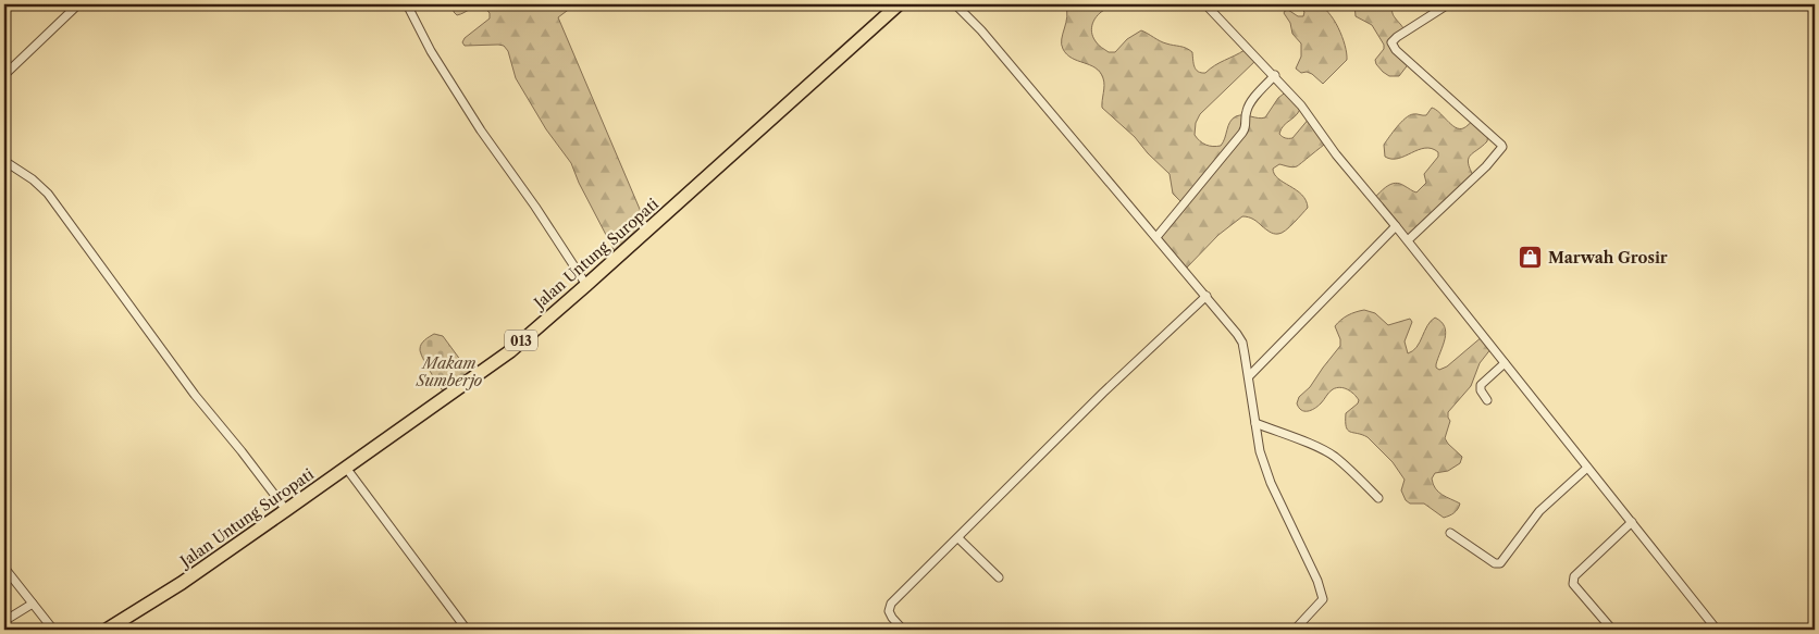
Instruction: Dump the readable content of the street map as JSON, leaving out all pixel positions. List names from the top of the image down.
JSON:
{
  "streets": {
    "main road": ["Jalan Untung Suropati", "013"]
  },
  "parks": ["Makam Sumberjo"],
  "places": {
    "shop": ["Marwah Grosir"]
  }
}
